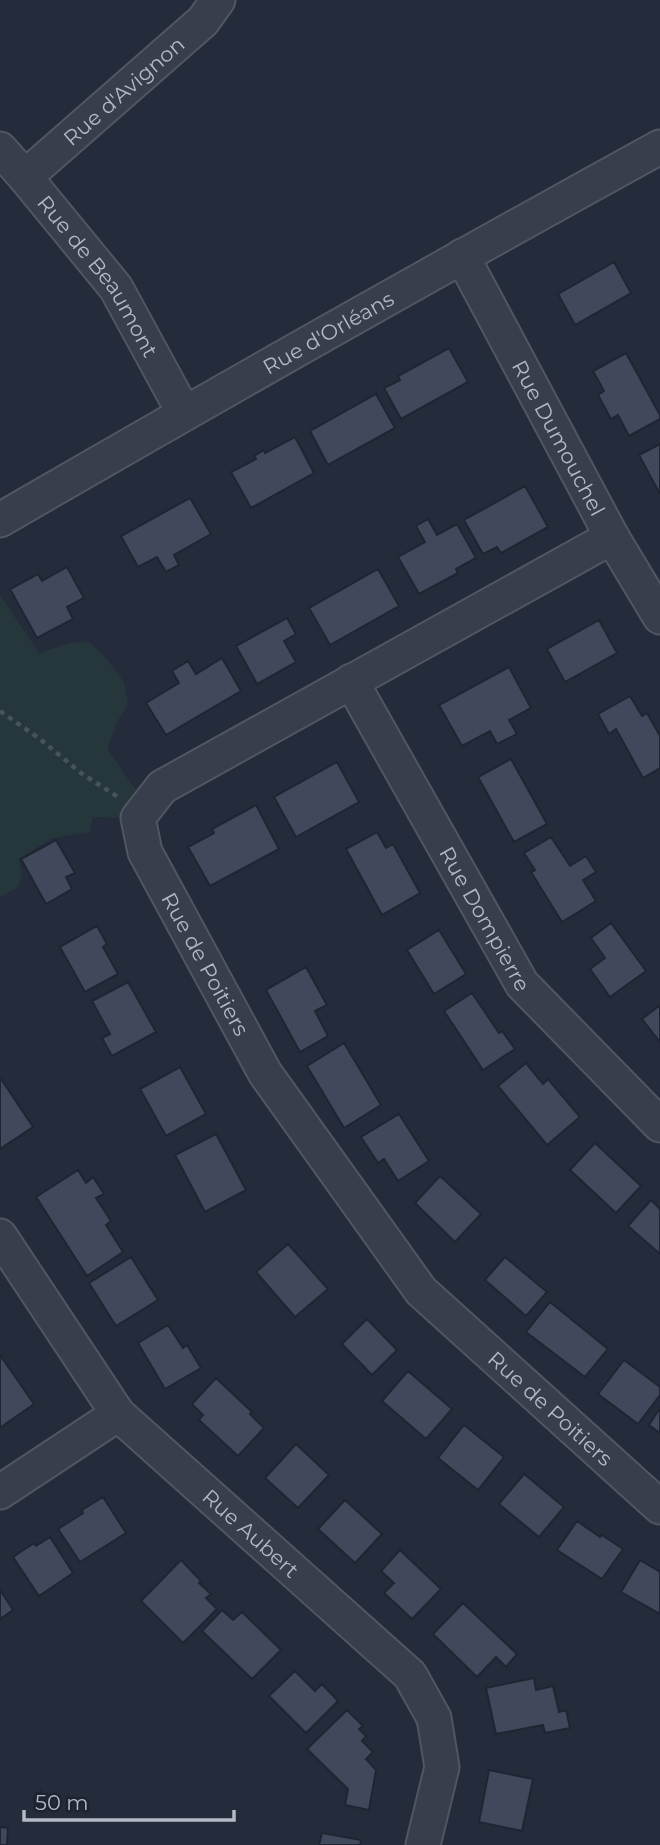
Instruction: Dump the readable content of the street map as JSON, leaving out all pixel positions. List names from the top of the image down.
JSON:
{
  "streets": {
    "street": [
      "Rue d'Avignon",
      "Rue de Beaumont",
      "Rue d'Orléans",
      "Rue Dumouchel",
      "Rue Dompierre",
      "Rue de Poitiers",
      "Rue Aubert"
    ]
  },
  "crossings": [
    ["Rue d'Avignon", "Rue de Beaumont"],
    ["Rue de Beaumont", "Rue d'Orléans"],
    ["Rue d'Orléans", "Rue Dumouchel"]
  ],
  "scale_bar": "50 m"
}
